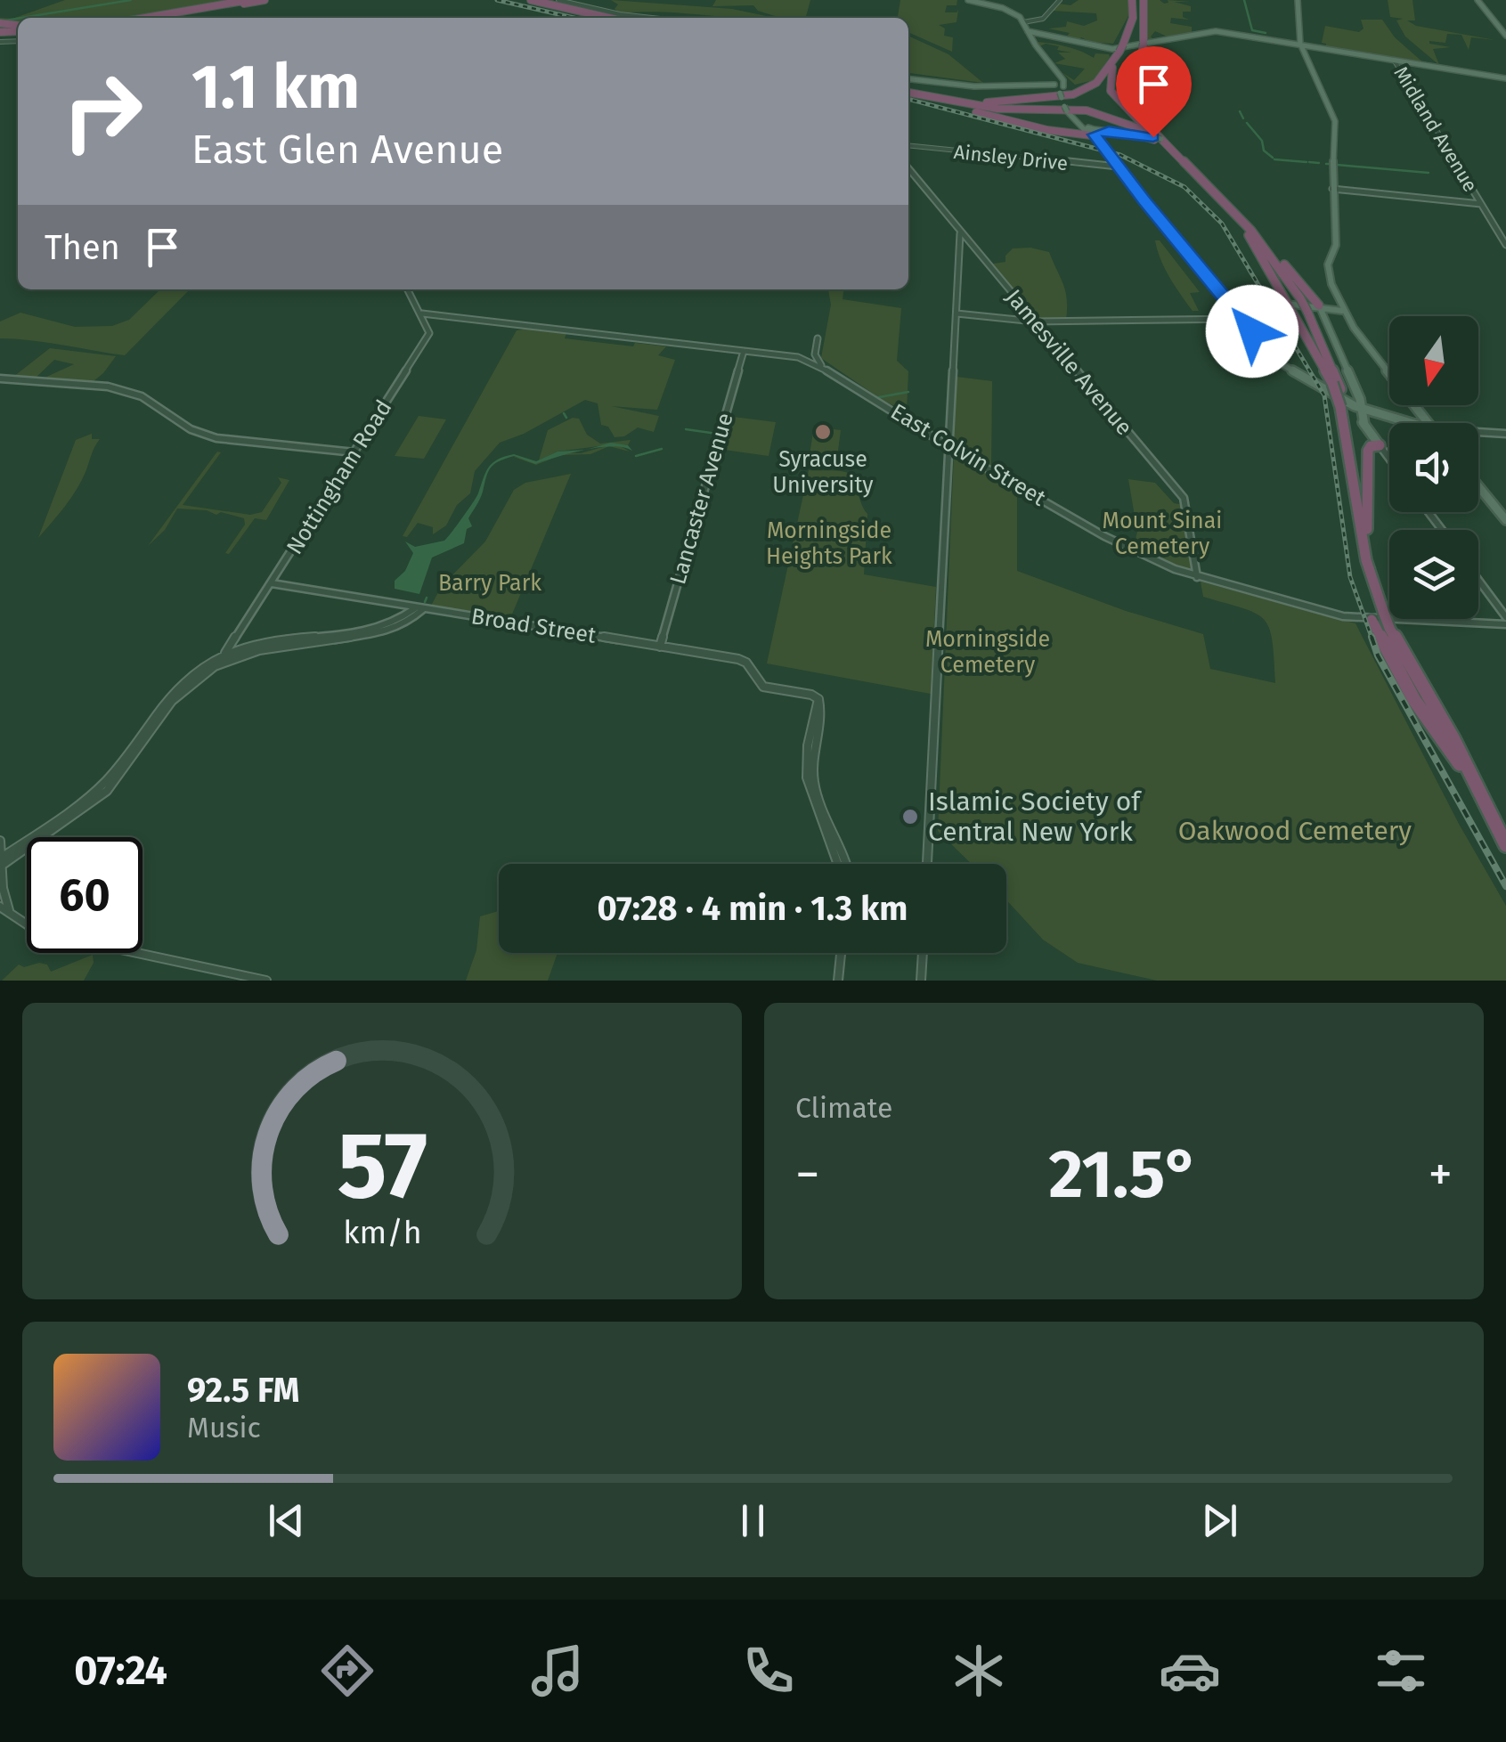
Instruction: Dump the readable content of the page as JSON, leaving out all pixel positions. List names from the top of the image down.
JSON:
{
  "streets": {
    "street": [
      "Midland Avenue",
      "Ainsley Drive",
      "Jamesville Avenue",
      "East Colvin Street",
      "Nottingham Road",
      "Lancaster Avenue",
      "Broad Street"
    ]
  },
  "crossings": [
    ["Jamesville Avenue", "East Colvin Street"],
    ["East Colvin Street", "Nottingham Road"],
    ["East Colvin Street", "Lancaster Avenue"],
    ["Nottingham Road", "Broad Street"],
    ["Lancaster Avenue", "Broad Street"]
  ],
  "parks": [
    "Mount Sinai Cemetery",
    "Morningside Heights Park",
    "Barry Park",
    "Morningside Cemetery",
    "Oakwood Cemetery"
  ],
  "places": ["Syracuse University", "Islamic Society of Central New York"],
  "north": "bottom",
  "page": {
    "turn": ["1.1 km", "East Glen Avenue"],
    "then": "Then",
    "limit": "60",
    "trip": "07:28 · 4 min · 1.3 km",
    "tile": "Climate",
    "heat": ["−", "21.5°", "+"],
    "song": ["92.5 FM", "Music"],
    "tabs": "07:24",
    "gauge": ["57", "km/h"]
  }
}
